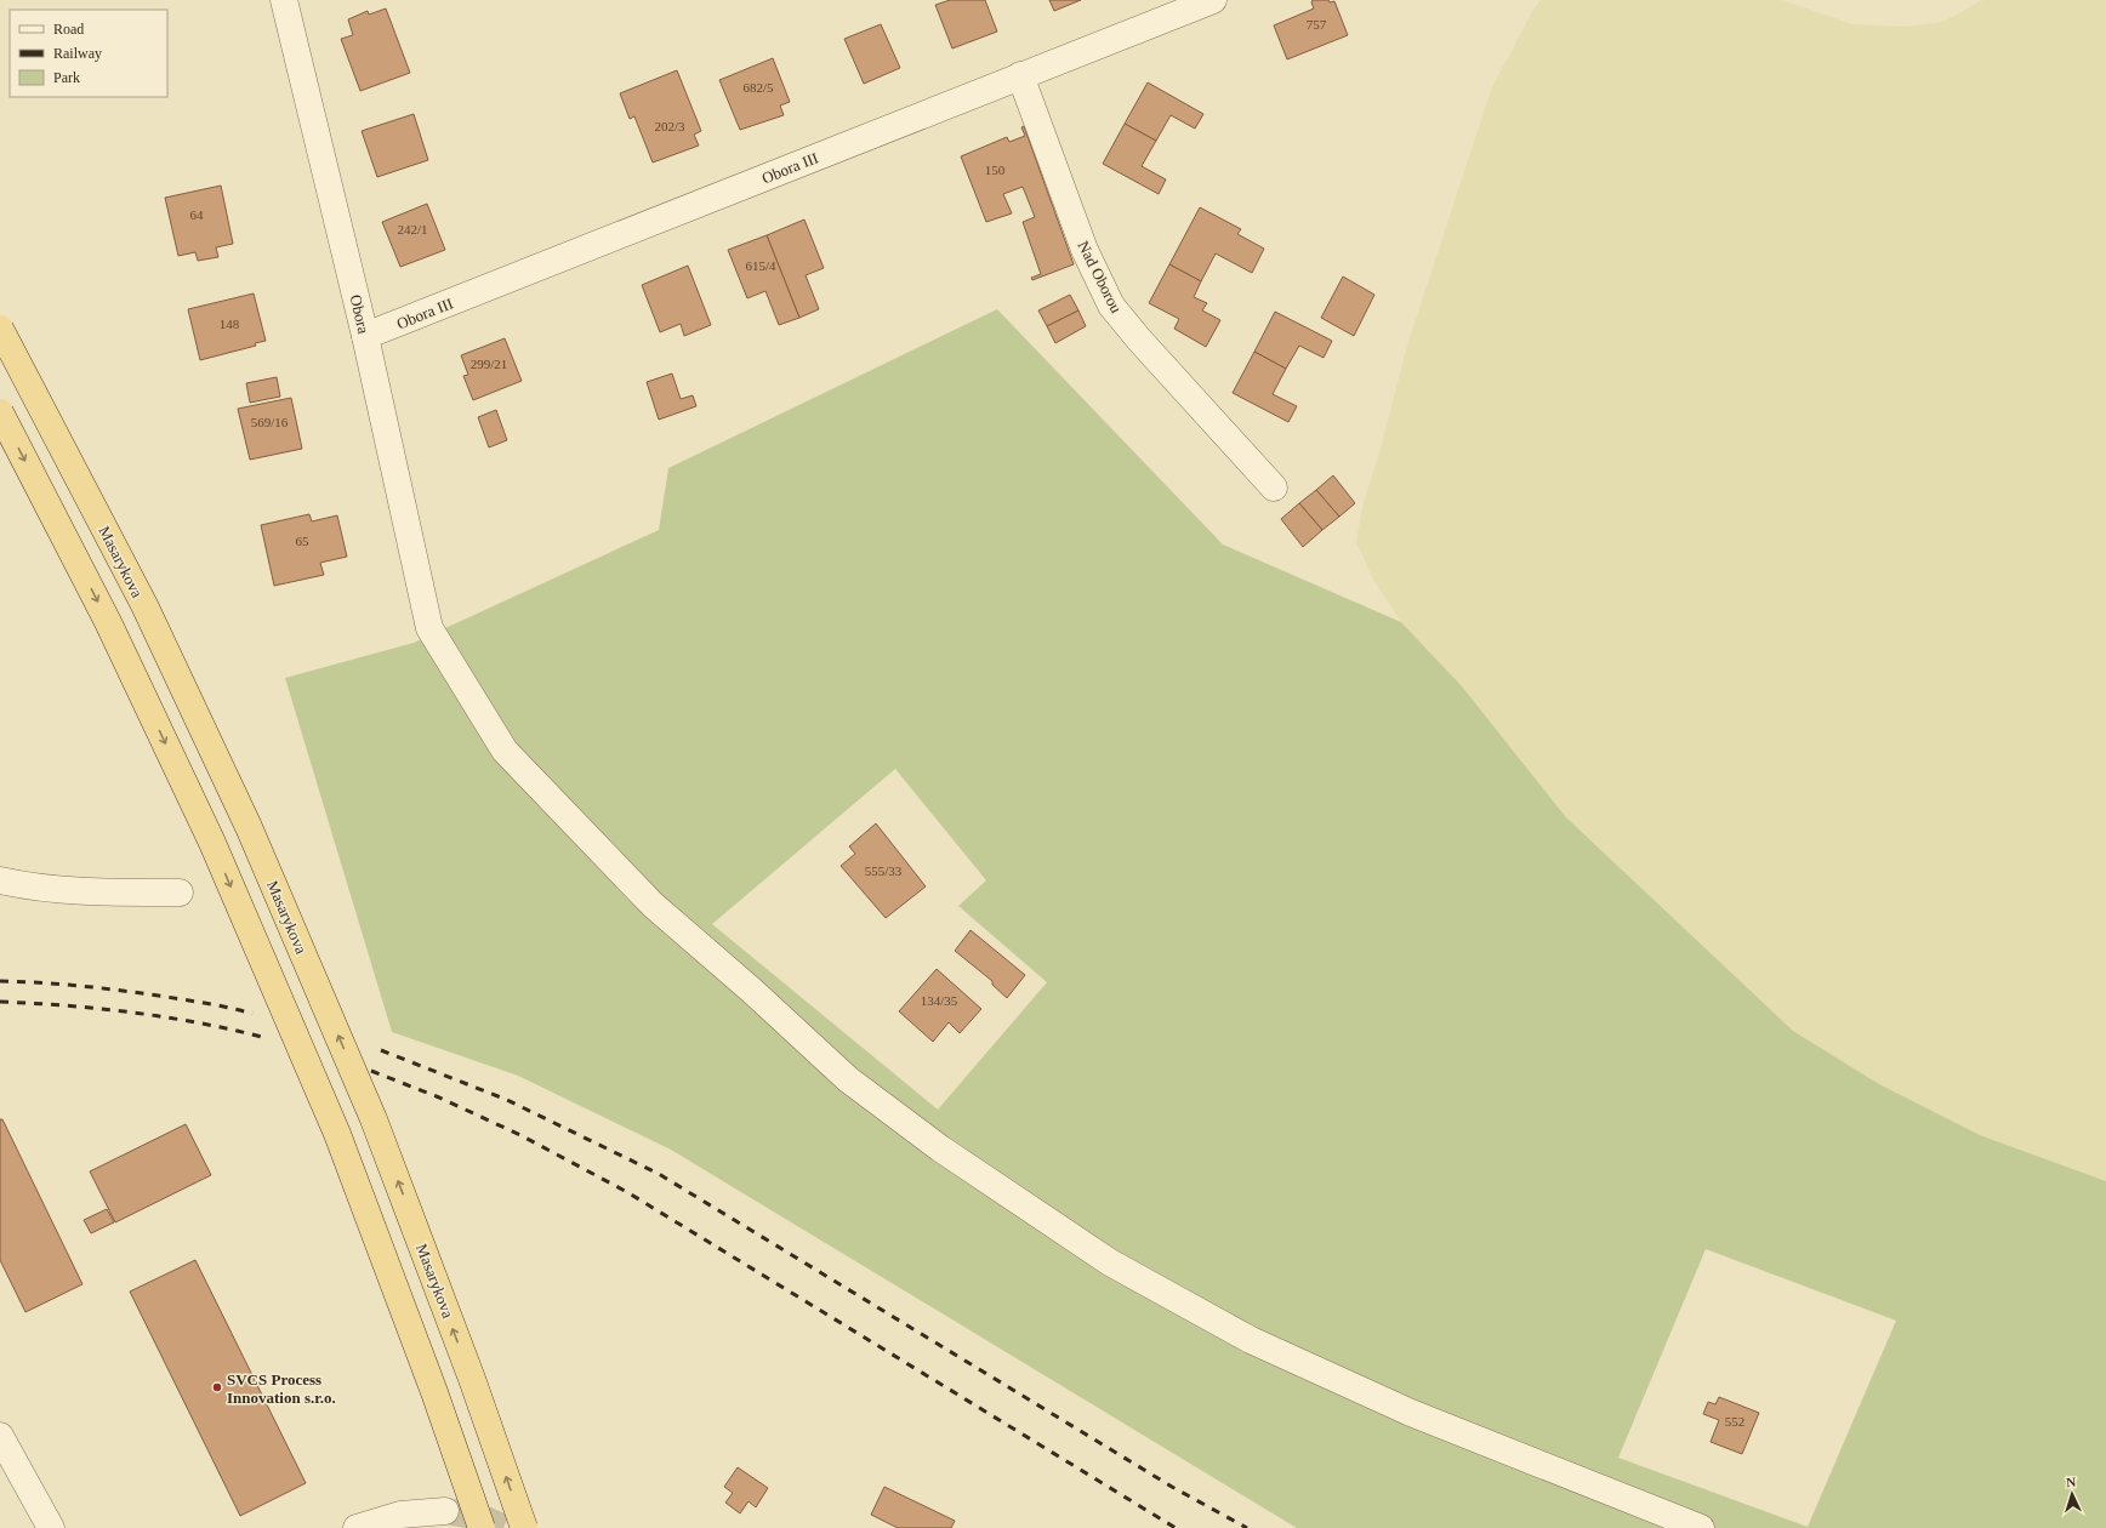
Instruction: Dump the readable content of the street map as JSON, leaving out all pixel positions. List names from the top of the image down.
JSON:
{
  "streets": {
    "main road": ["Masarykova"],
    "street": ["Obora III", "Nad Oborou", "Obora"]
  },
  "crossings": [
    ["Obora III", "Nad Oborou"],
    ["Obora III", "Obora"]
  ],
  "places": ["SVCS Process Innovation s.r.o."],
  "house_numbers": [
    "757",
    "682/5",
    "202/3",
    "150",
    "64",
    "242/1",
    "615/4",
    "148",
    "299/21",
    "569/16",
    "65",
    "555/33",
    "134/35",
    "552"
  ],
  "legend": ["Road", "Railway", "Park"],
  "north": "top"
}
